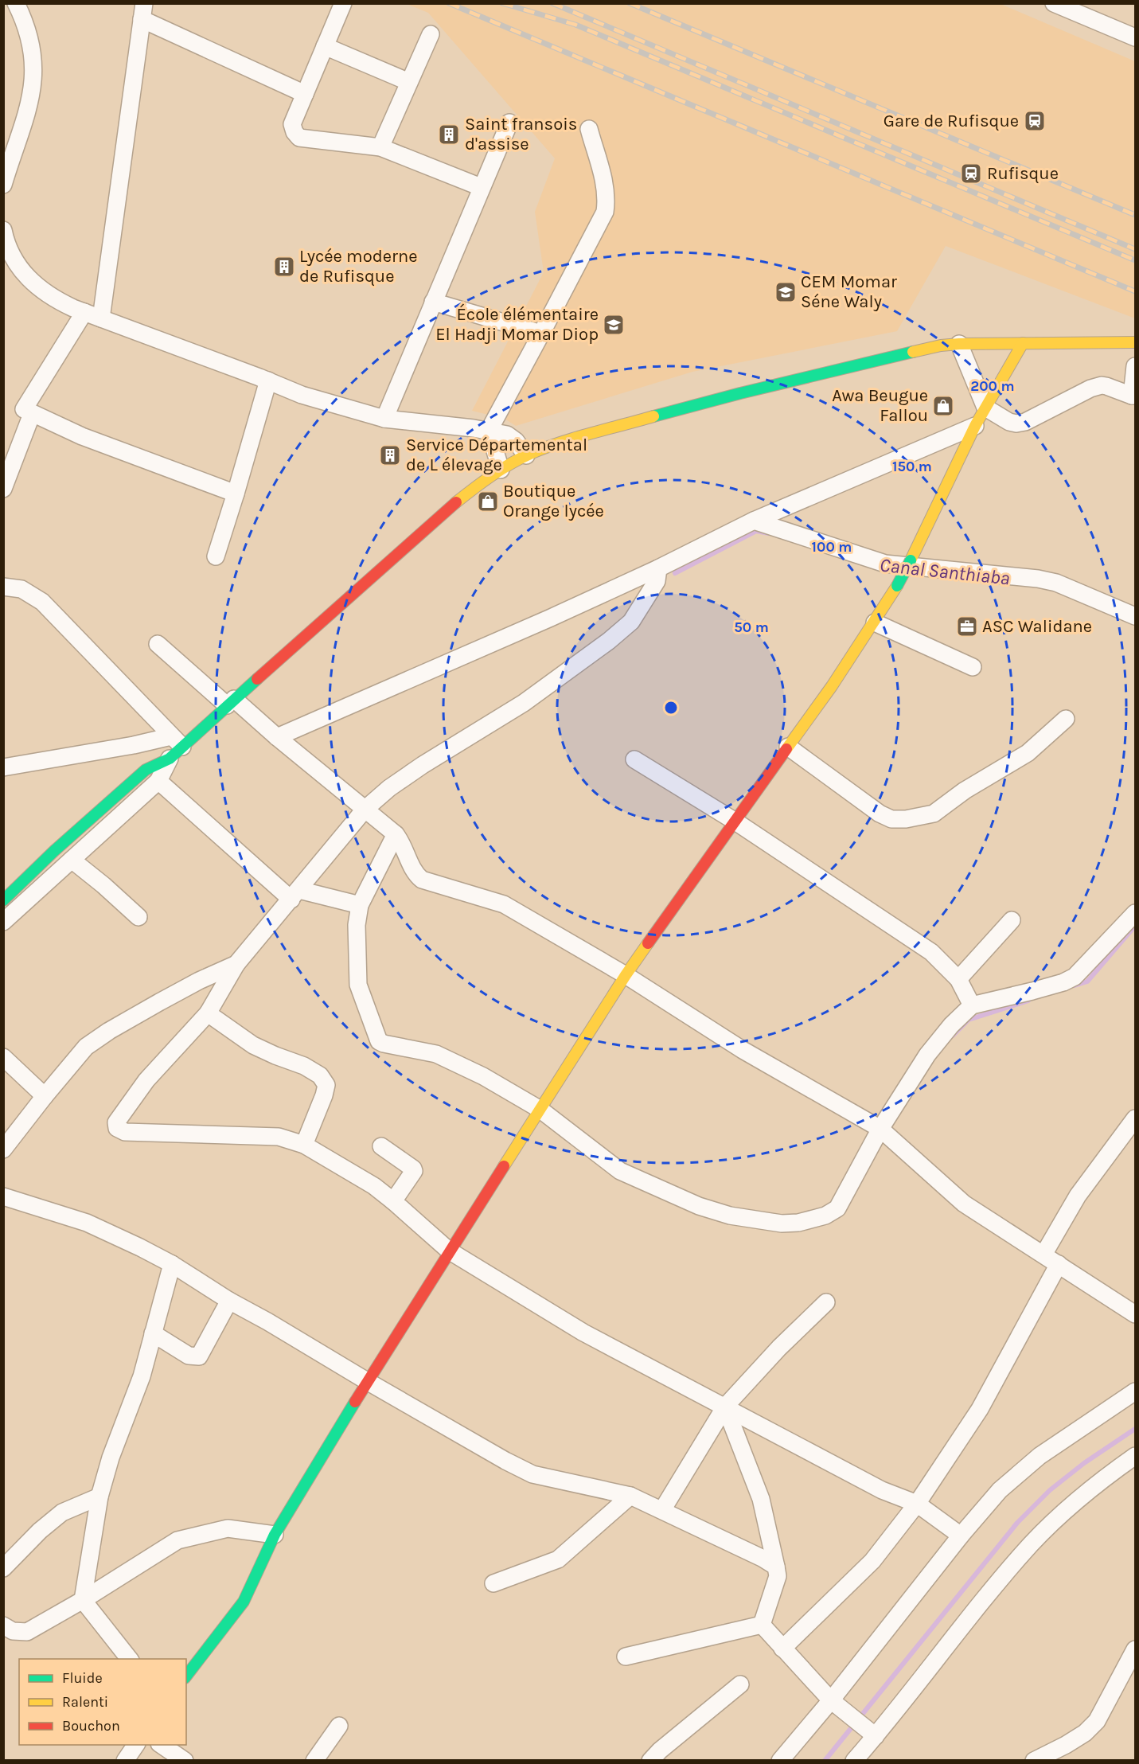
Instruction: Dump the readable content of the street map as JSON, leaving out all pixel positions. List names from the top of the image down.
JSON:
{
  "water": ["Canal Santhiaba"],
  "places": {
    "station": ["Gare de Rufisque", "Rufisque"],
    "building": ["Saint fransois d'assise", "Lycée moderne de Rufisque", "Service Départemental de L élevage"],
    "school or university": ["CEM Momar Séne Waly", "École élémentaire El Hadji Momar Diop"],
    "shop": ["Awa Beugue Fallou", "Boutique Orange lycée"],
    "office": ["ASC Walidane"]
  },
  "legend": ["Fluide", "Ralenti", "Bouchon"],
  "rings": [
    "200 m",
    "150 m",
    "100 m",
    "50 m"
  ]
}
